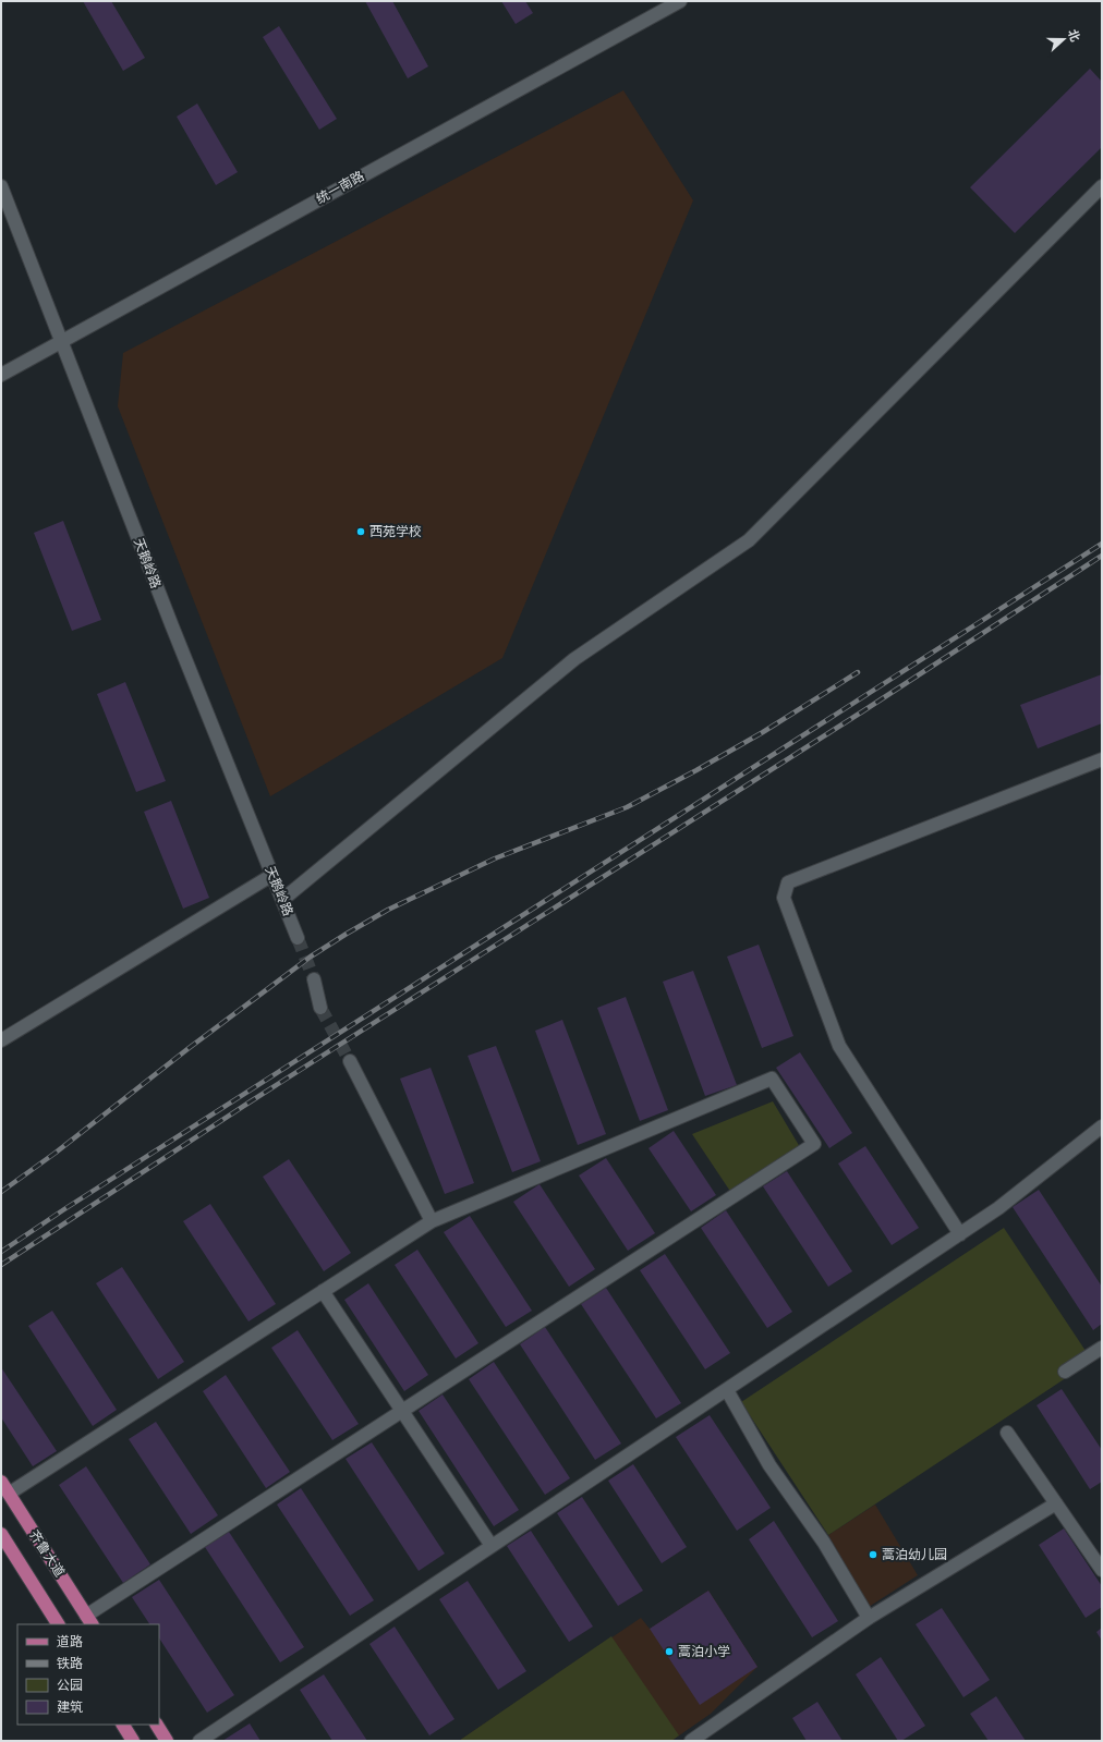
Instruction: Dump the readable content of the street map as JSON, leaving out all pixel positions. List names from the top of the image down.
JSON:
{
  "streets": {
    "main road": ["齐鲁大道"],
    "street": ["统一南路", "天鹅岭路"]
  },
  "crossings": [
    ["统一南路", "天鹅岭路"]
  ],
  "places": ["西苑学校", "蒿泊幼儿园", "蒿泊小学"],
  "legend": [
    "道路",
    "铁路",
    "公园",
    "建筑"
  ],
  "north": "right"
}
